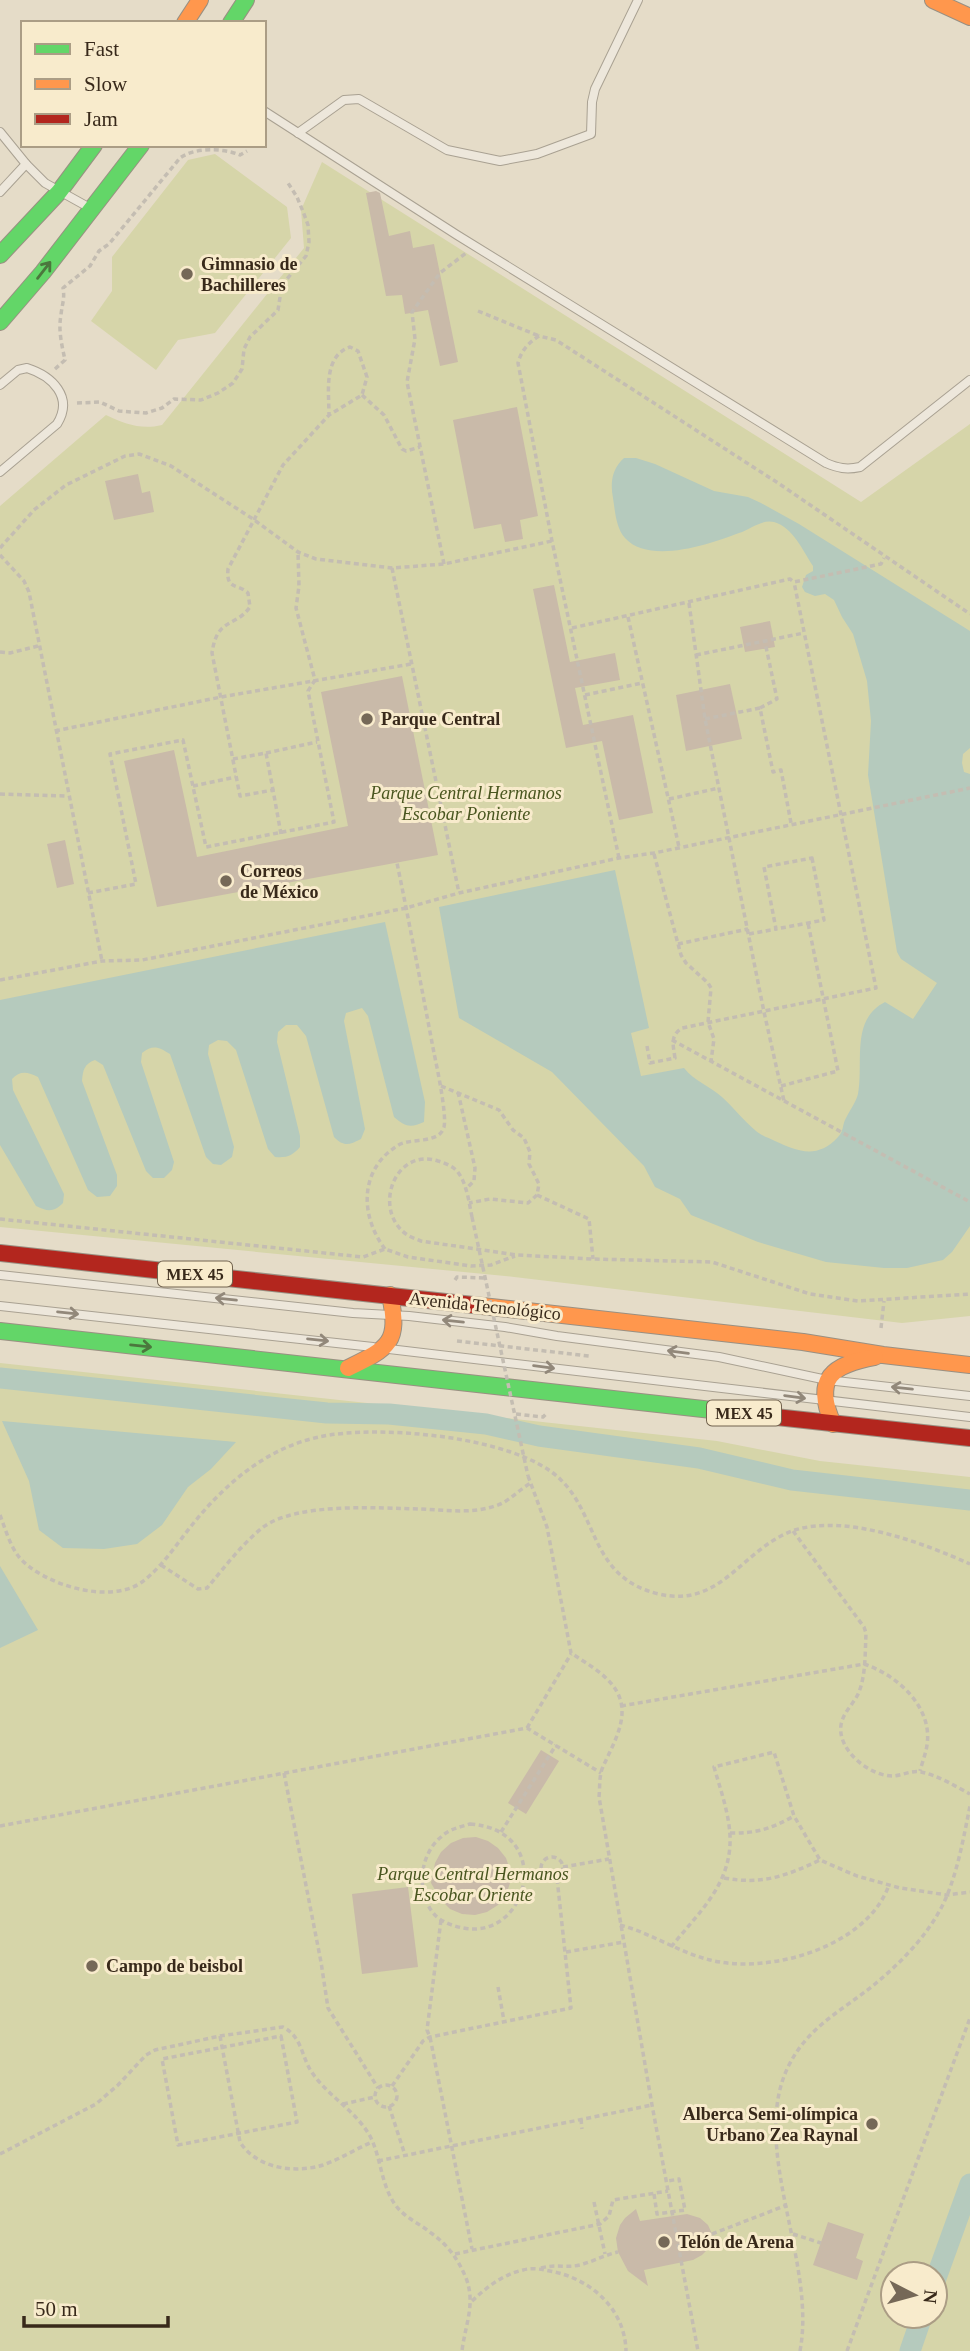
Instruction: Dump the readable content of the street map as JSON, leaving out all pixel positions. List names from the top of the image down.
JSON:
{
  "streets": {
    "main road": ["MEX 45", "Avenida Tecnológico"]
  },
  "parks": ["Parque Central Hermanos Escobar Poniente", "Parque Central Hermanos Escobar Oriente"],
  "places": [
    "Gimnasio de Bachilleres",
    "Parque Central",
    "Correos de México",
    "Campo de beisbol",
    "Alberca Semi-olímpica Urbano Zea Raynal",
    "Telón de Arena"
  ],
  "legend": ["Fast", "Slow", "Jam"],
  "scale_bar": "50 m",
  "north": "right"
}
